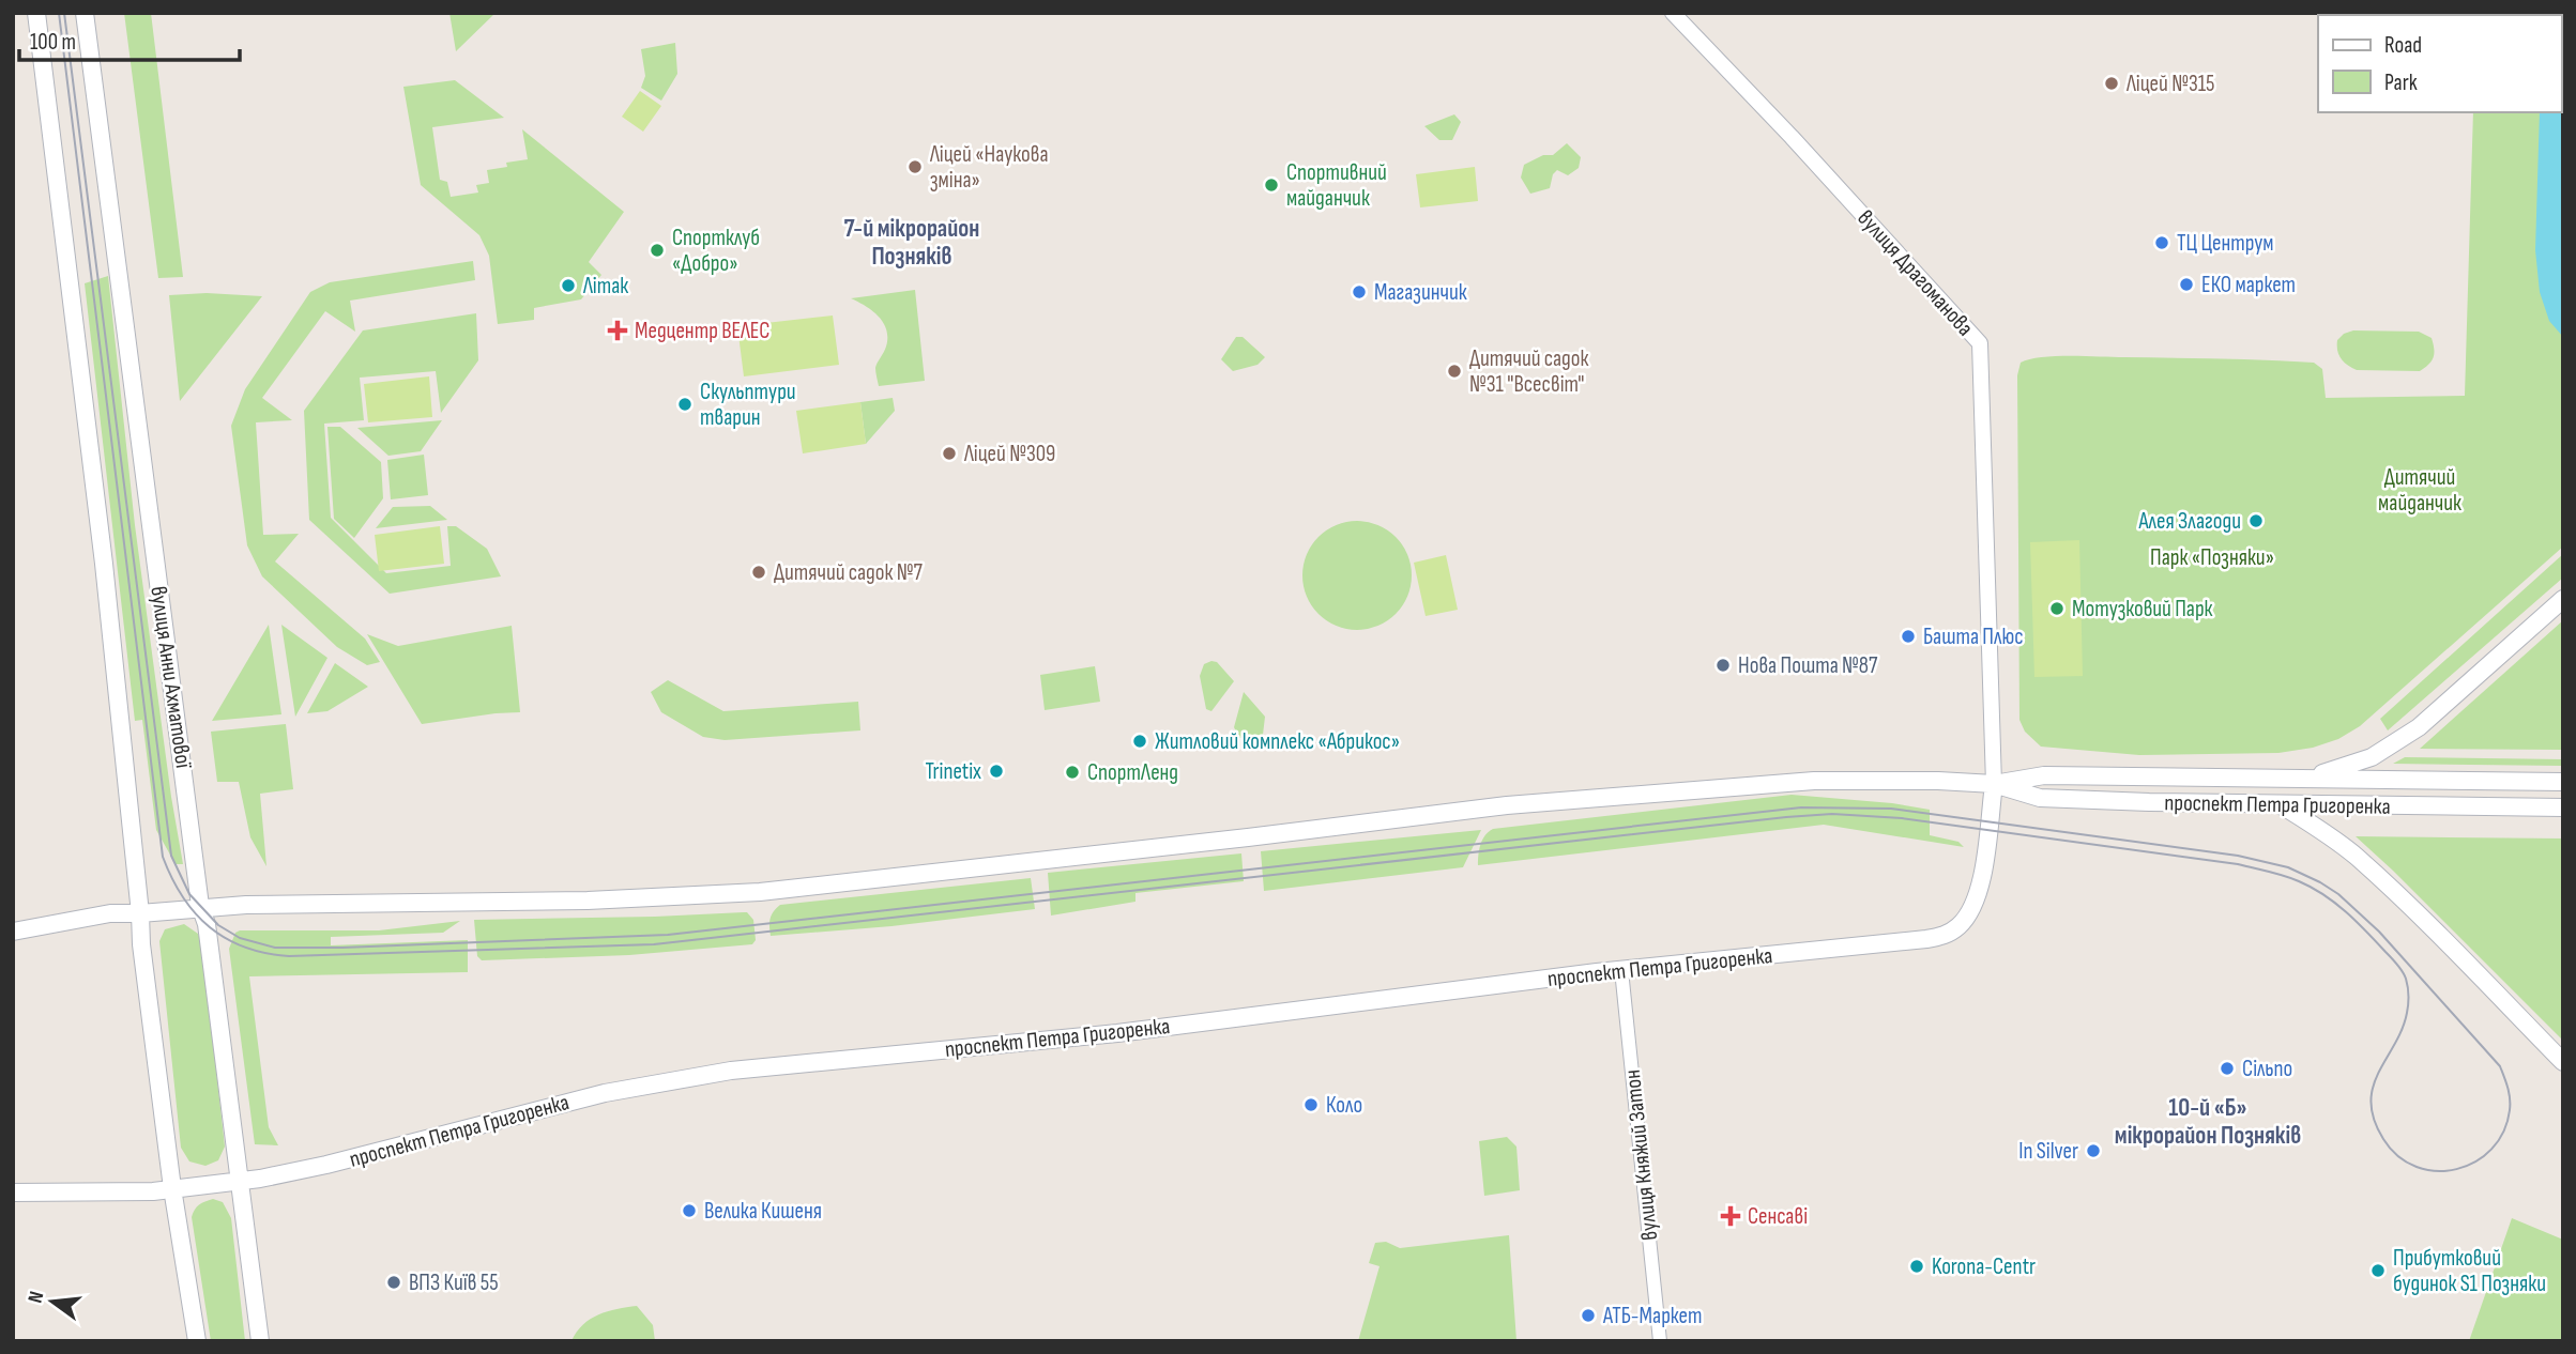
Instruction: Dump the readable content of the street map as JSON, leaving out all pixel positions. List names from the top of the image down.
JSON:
{
  "streets": {
    "main road": ["вулиця Анни Ахматової", "проспект Петра Григоренка"],
    "street": ["вулиця Драгоманова", "вулиця Княжий Затон"]
  },
  "crossings": [
    ["вулиця Драгоманова", "проспект Петра Григоренка"],
    ["вулиця Анни Ахматової", "проспект Петра Григоренка"],
    ["проспект Петра Григоренка", "вулиця Княжий Затон"]
  ],
  "districts": ["7-й мікрорайон Позняків", "10-й «Б» мікрорайон Позняків"],
  "parks": ["Дитячий майданчик", "Парк «Позняки»"],
  "places": {
    "other": [
      "Ліцей №315",
      "Ліцей «Наукова зміна»",
      "Спортивний майданчик",
      "ТЦ Центрум",
      "Спортклуб «Добро»",
      "ЕКО маркет",
      "Літак",
      "Магазинчик",
      "Дитячий садок №31 \"Всесвіт\"",
      "Скульптури тварин",
      "Ліцей №309",
      "Алея Злагоди",
      "Дитячий садок №7",
      "Мотузковий Парк",
      "Башта Плюс",
      "Нова Пошта №87",
      "Житловий комплекс «Абрикос»",
      "Trinetix",
      "СпортЛенд",
      "Сільпо",
      "Коло",
      "In Silver",
      "Велика Кишеня",
      "Korona-Centr",
      "Прибутковий будинок S1 Позняки",
      "ВПЗ Київ 55",
      "АТБ-Маркет"
    ],
    "health": ["Медцентр ВЕЛЕС", "Сенсаві"]
  },
  "legend": ["Road", "Park"],
  "scale_bar": "100 m",
  "north": "left"
}
